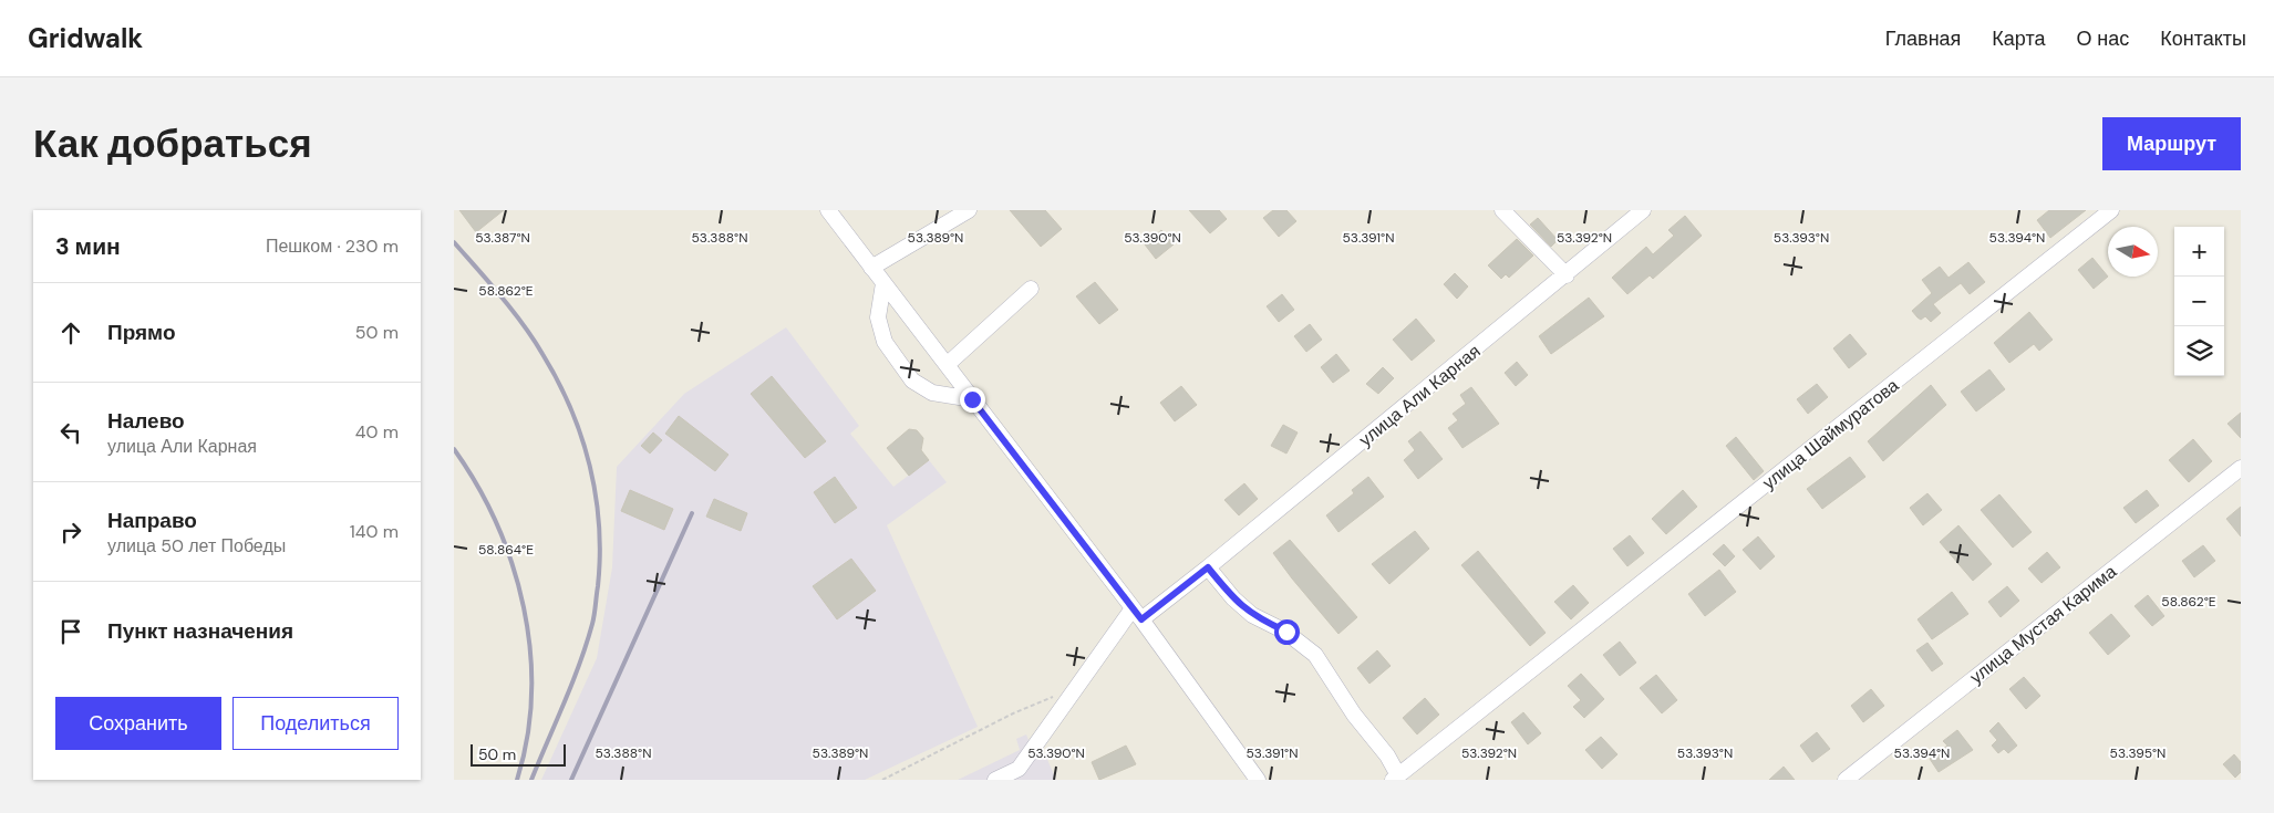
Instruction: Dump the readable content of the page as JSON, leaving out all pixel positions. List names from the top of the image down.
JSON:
{
  "streets": {
    "street": ["улица Али Карная", "улица Шаймуратова", "улица Мустая Карима"]
  },
  "scale_bar": "50 m",
  "north": "right",
  "page": {
    "header": "Gridwalk",
    "nav": [
      "Главная",
      "Карта",
      "О нас",
      "Контакты"
    ],
    "buttons": [
      "Маршрут",
      ["Сохранить", "Поделиться"]
    ],
    "title": "Как добраться",
    "heading": ["3 мин", "Пешком · 230 m"],
    "map_buttons": ["+", "−"],
    "list": [
      ["Прямо", "50 m"],
      ["Налево", "улица Али Карная", "40 m"],
      ["Направо", "улица 50 лет Победы", "140 m"],
      "Пункт назначения"
    ],
    "scale": "50 m"
  },
  "coordinates": [
    "53.389°N",
    "53.387°N",
    "53.388°N",
    "53.390°N",
    "53.391°N",
    "53.392°N",
    "53.393°N",
    "53.394°N",
    "58.862°E",
    "58.864°E",
    "53.395°N"
  ]
}
